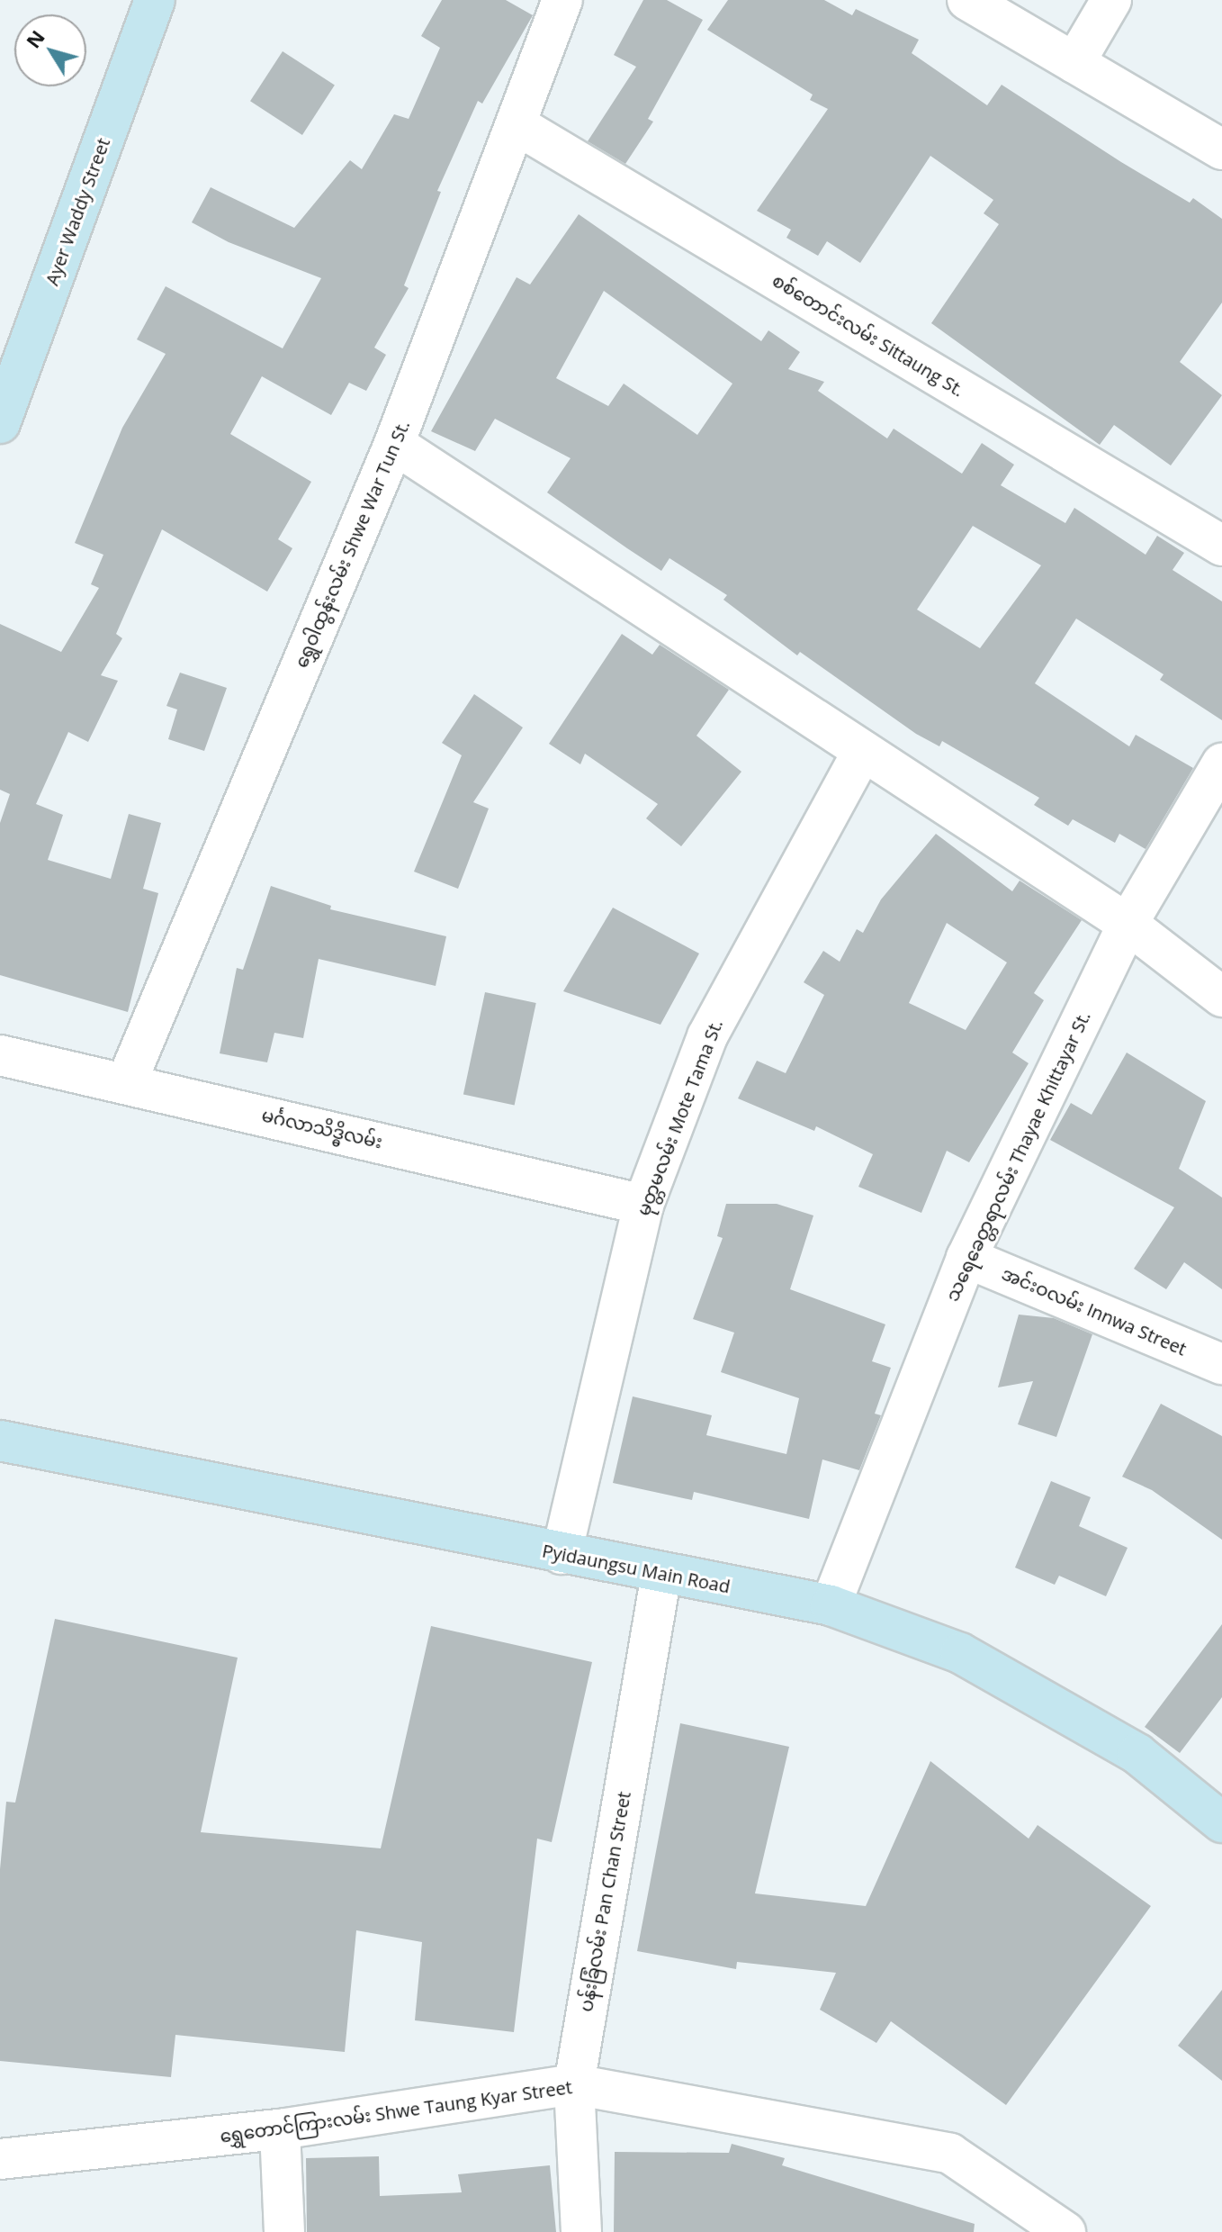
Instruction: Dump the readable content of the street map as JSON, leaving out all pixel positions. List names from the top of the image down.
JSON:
{
  "streets": {
    "main road": ["Ayer Waddy Street", "Pyidaungsu Main Road"],
    "street": [
      "စစ်တောင်းလမ်း Sittaung St.",
      "ရွှေဝါထွန်းလမ်း Shwe War Tun St.",
      "မုတ္တမလမ်း Mote Tama St.",
      "မင်္ဂလာသိဒ္ဓိလမ်း",
      "သရေခေတ္တရာလမ်း Thayae Khittayar St.",
      "အင်းဝလမ်း Innwa Street",
      "ပန်းခြံလမ်း Pan Chan Street",
      "ရွှေတောင်ကြားလမ်း Shwe Taung Kyar Street"
    ]
  },
  "crossings": [
    ["စစ်တောင်းလမ်း Sittaung St.", "ရွှေဝါထွန်းလမ်း Shwe War Tun St."],
    ["ရွှေဝါထွန်းလမ်း Shwe War Tun St.", "မင်္ဂလာသိဒ္ဓိလမ်း"],
    ["မုတ္တမလမ်း Mote Tama St.", "မင်္ဂလာသိဒ္ဓိလမ်း"],
    ["မုတ္တမလမ်း Mote Tama St.", "Pyidaungsu Main Road"],
    ["သရေခေတ္တရာလမ်း Thayae Khittayar St.", "အင်းဝလမ်း Innwa Street"],
    ["သရေခေတ္တရာလမ်း Thayae Khittayar St.", "Pyidaungsu Main Road"],
    ["Pyidaungsu Main Road", "ပန်းခြံလမ်း Pan Chan Street"],
    ["ပန်းခြံလမ်း Pan Chan Street", "ရွှေတောင်ကြားလမ်း Shwe Taung Kyar Street"]
  ],
  "north": "top left"
}
